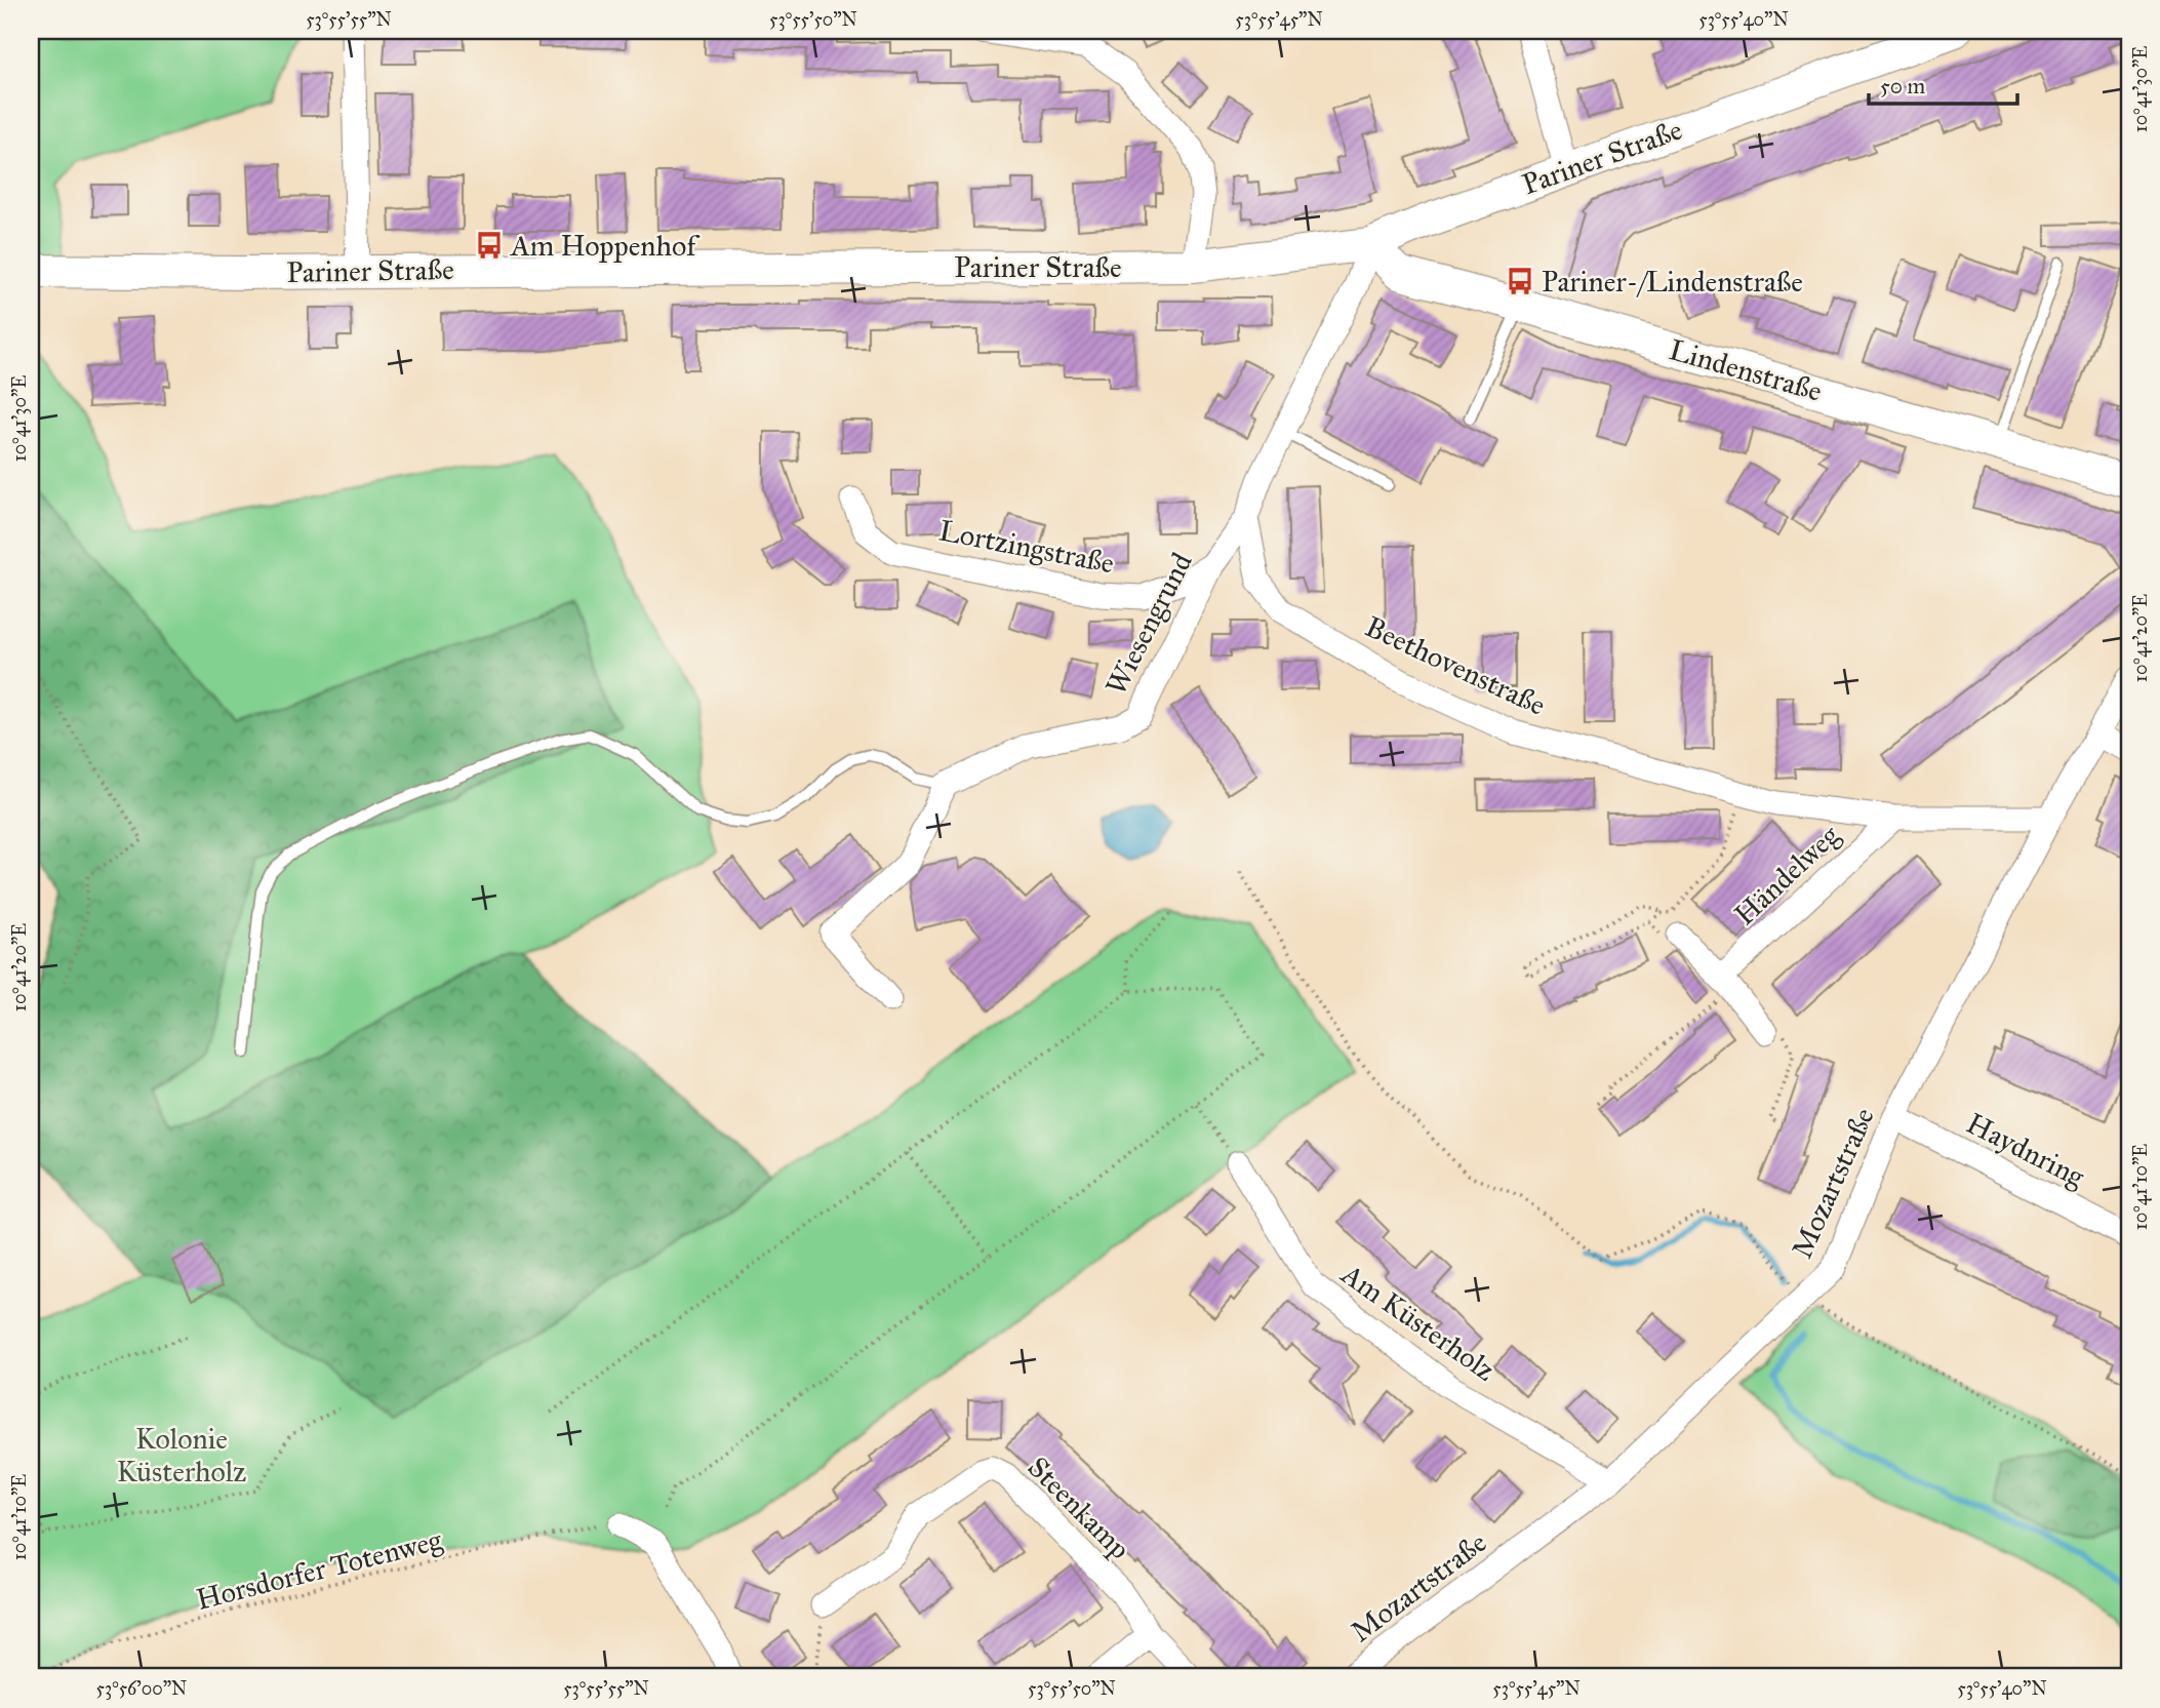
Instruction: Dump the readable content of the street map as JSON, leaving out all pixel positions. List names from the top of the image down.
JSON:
{
  "streets": {
    "street": [
      "Pariner Straße",
      "Lindenstraße",
      "Lortzingstraße",
      "Wiesengrund",
      "Beethovenstraße",
      "Händelweg",
      "Haydnring",
      "Mozartstraße",
      "Am Küsterholz",
      "Steenkamp"
    ],
    "path": ["Horsdorfer Totenweg"]
  },
  "crossings": [
    ["Pariner Straße", "Lindenstraße"],
    ["Pariner Straße", "Beethovenstraße"],
    ["Lindenstraße", "Beethovenstraße"],
    ["Lortzingstraße", "Wiesengrund"],
    ["Wiesengrund", "Beethovenstraße"],
    ["Beethovenstraße", "Händelweg"],
    ["Beethovenstraße", "Mozartstraße"],
    ["Haydnring", "Mozartstraße"],
    ["Mozartstraße", "Am Küsterholz"]
  ],
  "parks": ["Kolonie Küsterholz"],
  "places": {
    "bus stop": ["Am Hoppenhof", "Pariner-/Lindenstraße"]
  },
  "scale_bar": "50 m",
  "coordinates": [
    "53°55'55\"N",
    "53°55'50\"N",
    "53°55'45\"N",
    "53°55'40\"N",
    "10°41'30\"E",
    "10°41'20\"E",
    "10°41'10\"E",
    "53°56'00\"N"
  ]
}
